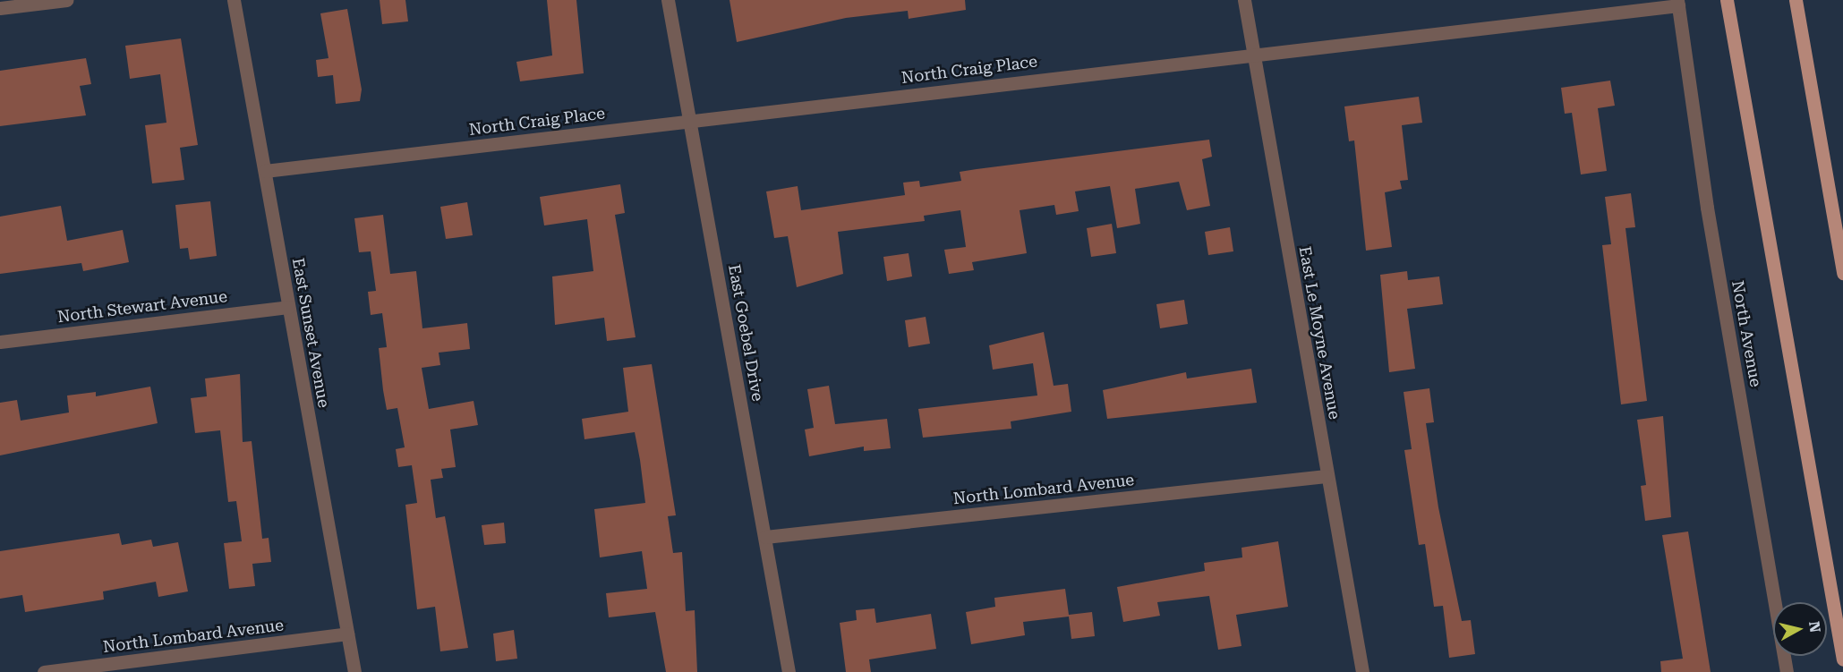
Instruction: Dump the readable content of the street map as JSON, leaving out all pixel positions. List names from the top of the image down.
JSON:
{
  "streets": {
    "street": [
      "North Craig Place",
      "North Stewart Avenue",
      "East Sunset Avenue",
      "East Goebel Drive",
      "East Le Moyne Avenue",
      "North Avenue",
      "North Lombard Avenue"
    ]
  },
  "crossings": [
    ["North Craig Place", "East Sunset Avenue"],
    ["North Craig Place", "East Goebel Drive"],
    ["North Craig Place", "East Le Moyne Avenue"],
    ["North Craig Place", "North Avenue"],
    ["North Stewart Avenue", "East Sunset Avenue"],
    ["East Sunset Avenue", "North Lombard Avenue"],
    ["East Goebel Drive", "North Lombard Avenue"],
    ["East Le Moyne Avenue", "North Lombard Avenue"]
  ],
  "north": "right"
}
